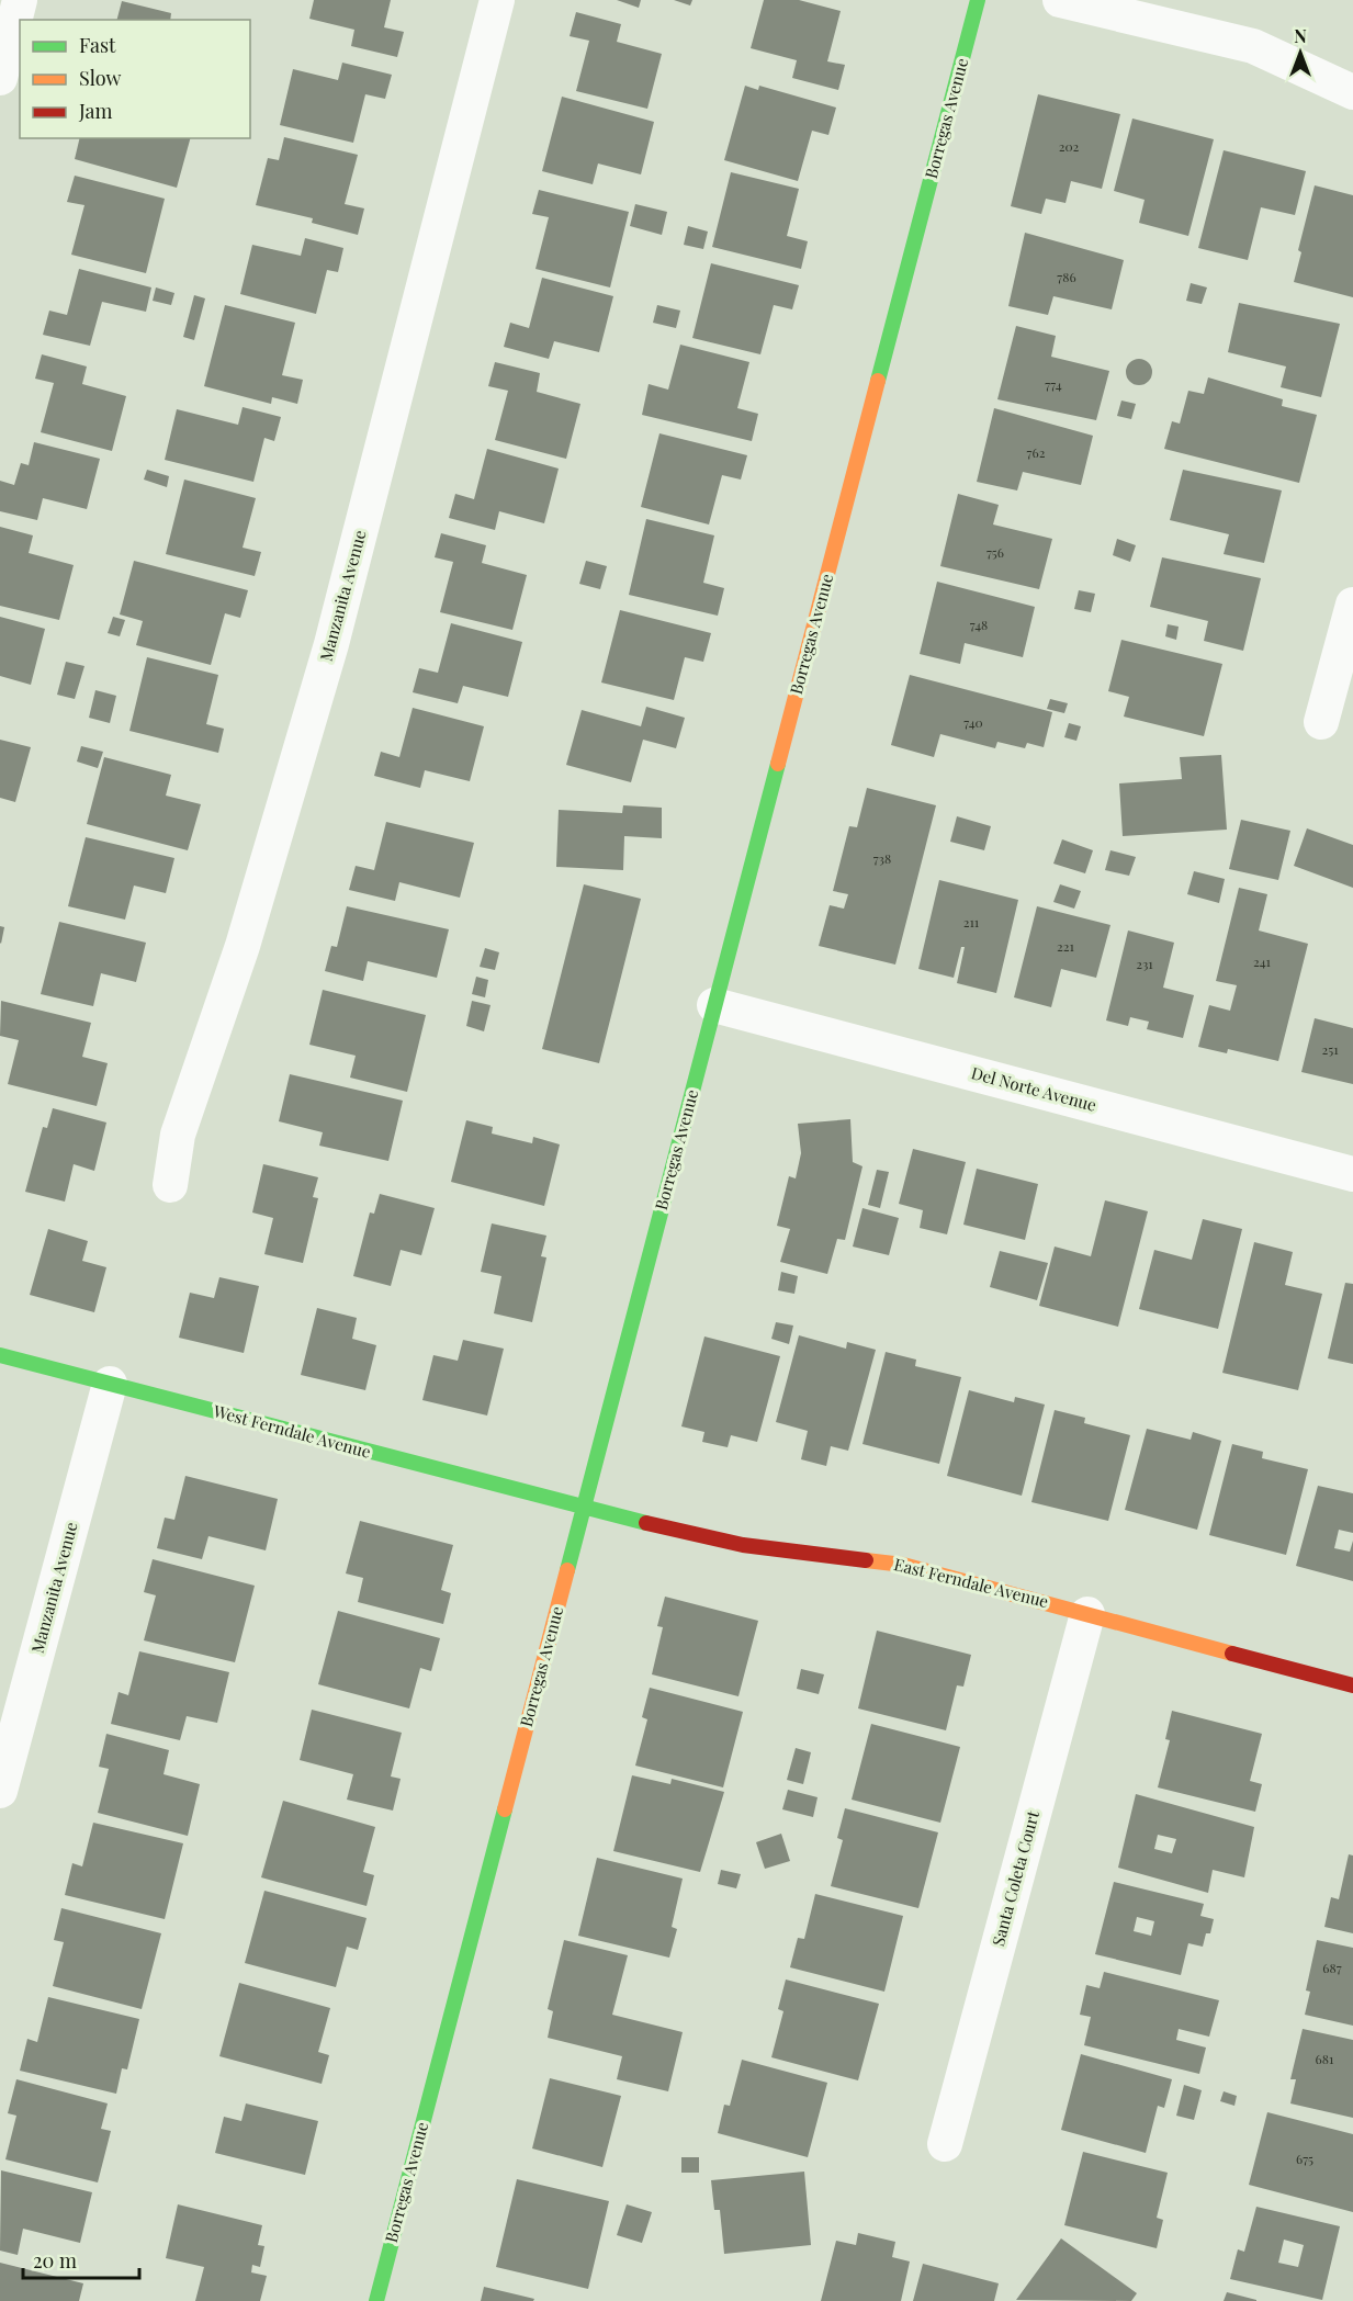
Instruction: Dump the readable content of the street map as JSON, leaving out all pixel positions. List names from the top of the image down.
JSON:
{
  "streets": {
    "street": [
      "Borregas Avenue",
      "Manzanita Avenue",
      "Del Norte Avenue",
      "West Ferndale Avenue",
      "East Ferndale Avenue",
      "Santa Coleta Court"
    ]
  },
  "crossings": [
    ["Borregas Avenue", "Del Norte Avenue"],
    ["Borregas Avenue", "West Ferndale Avenue"],
    ["Borregas Avenue", "East Ferndale Avenue"],
    ["Manzanita Avenue", "West Ferndale Avenue"],
    ["West Ferndale Avenue", "East Ferndale Avenue"],
    ["East Ferndale Avenue", "Santa Coleta Court"]
  ],
  "house_numbers": [
    "202",
    "786",
    "774",
    "762",
    "756",
    "748",
    "740",
    "738",
    "211",
    "221",
    "241",
    "231",
    "251",
    "687",
    "681",
    "675"
  ],
  "legend": ["Fast", "Slow", "Jam"],
  "scale_bar": "20 m",
  "north": "top"
}
